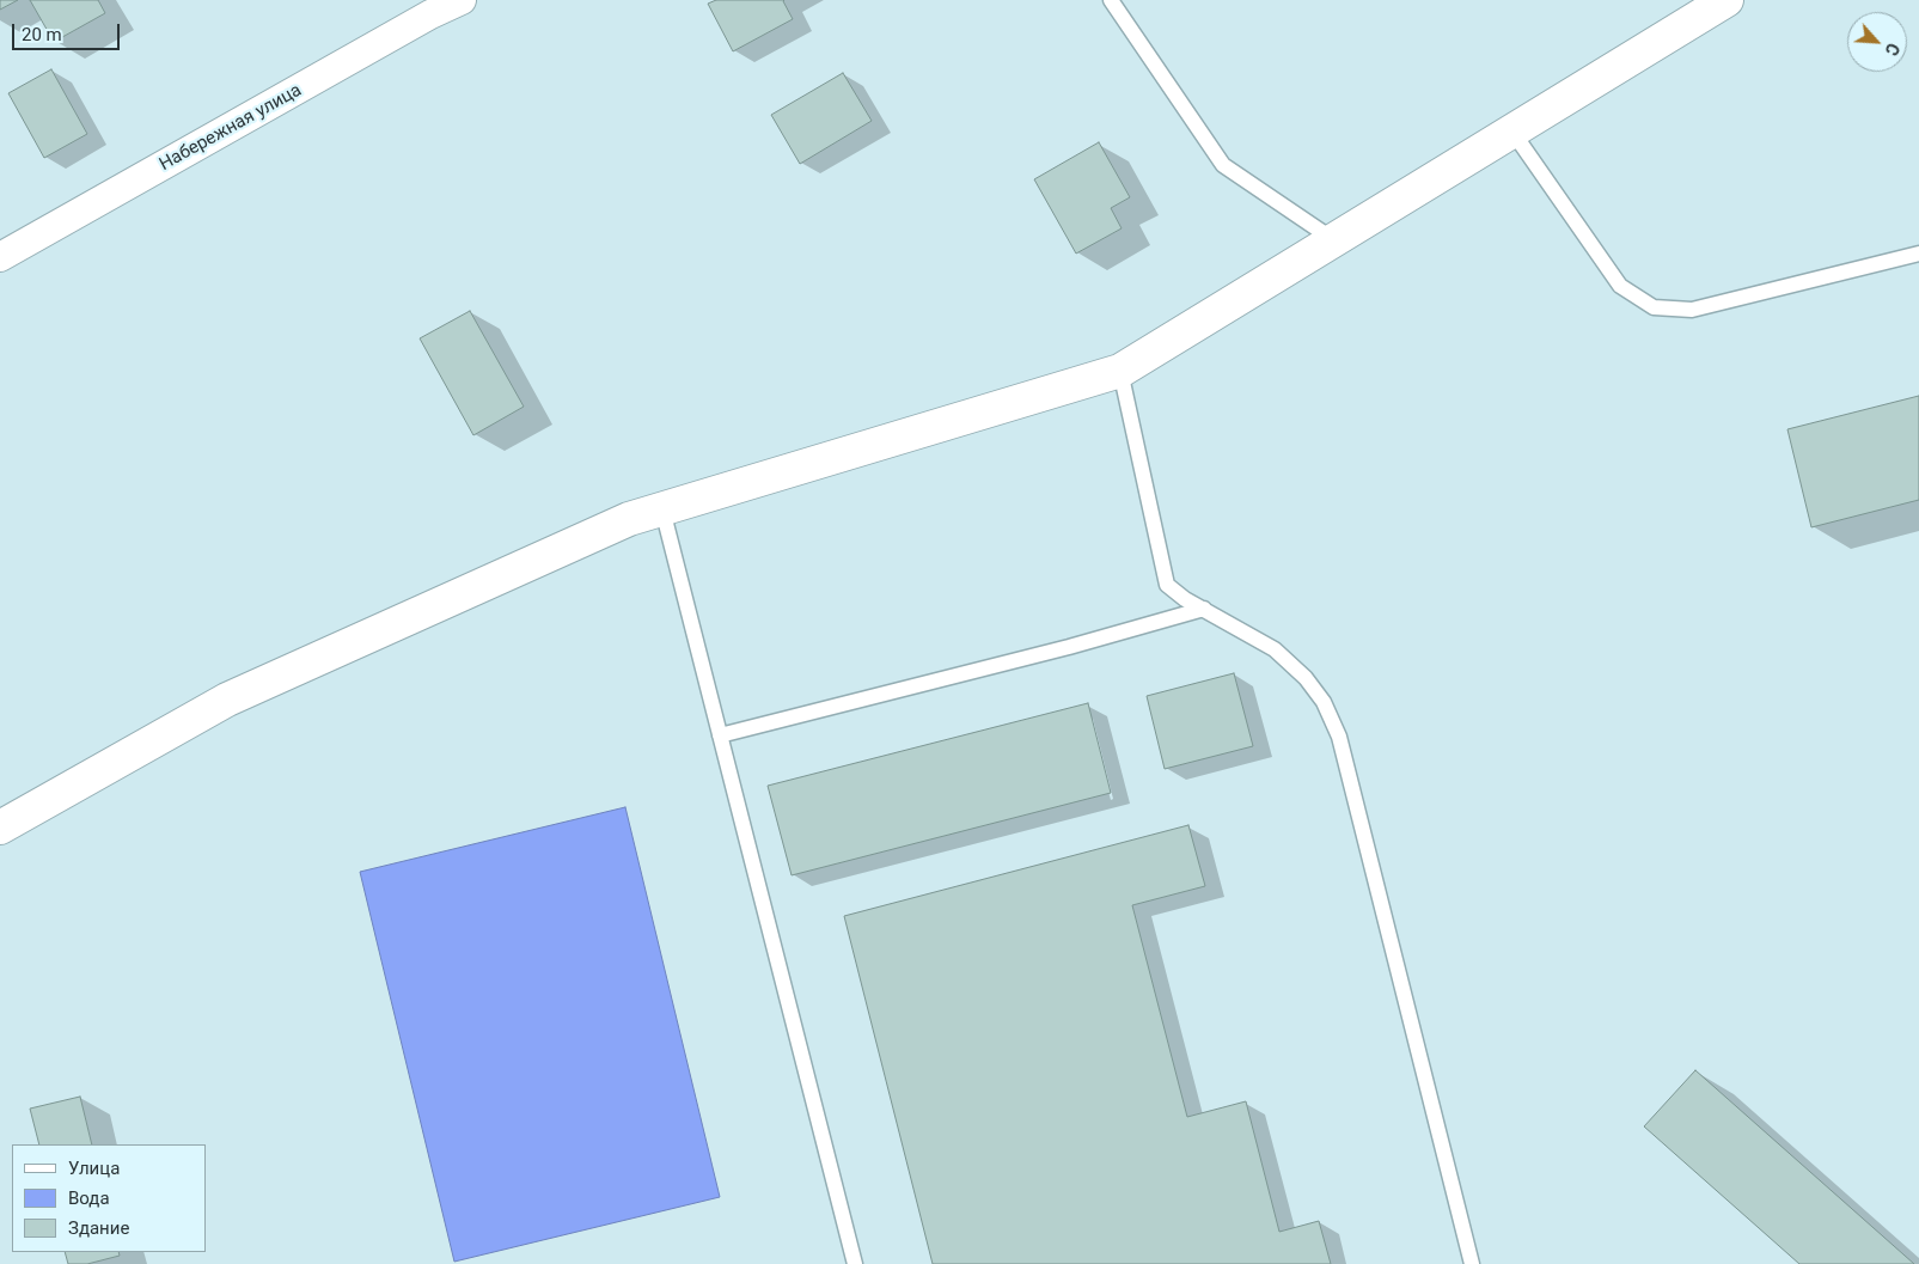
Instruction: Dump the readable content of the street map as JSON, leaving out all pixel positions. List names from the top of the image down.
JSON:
{
  "streets": {
    "street": ["Набережная улица"]
  },
  "legend": ["Улица", "Вода", "Здание"],
  "scale_bar": "20 m",
  "north": "bottom right"
}
